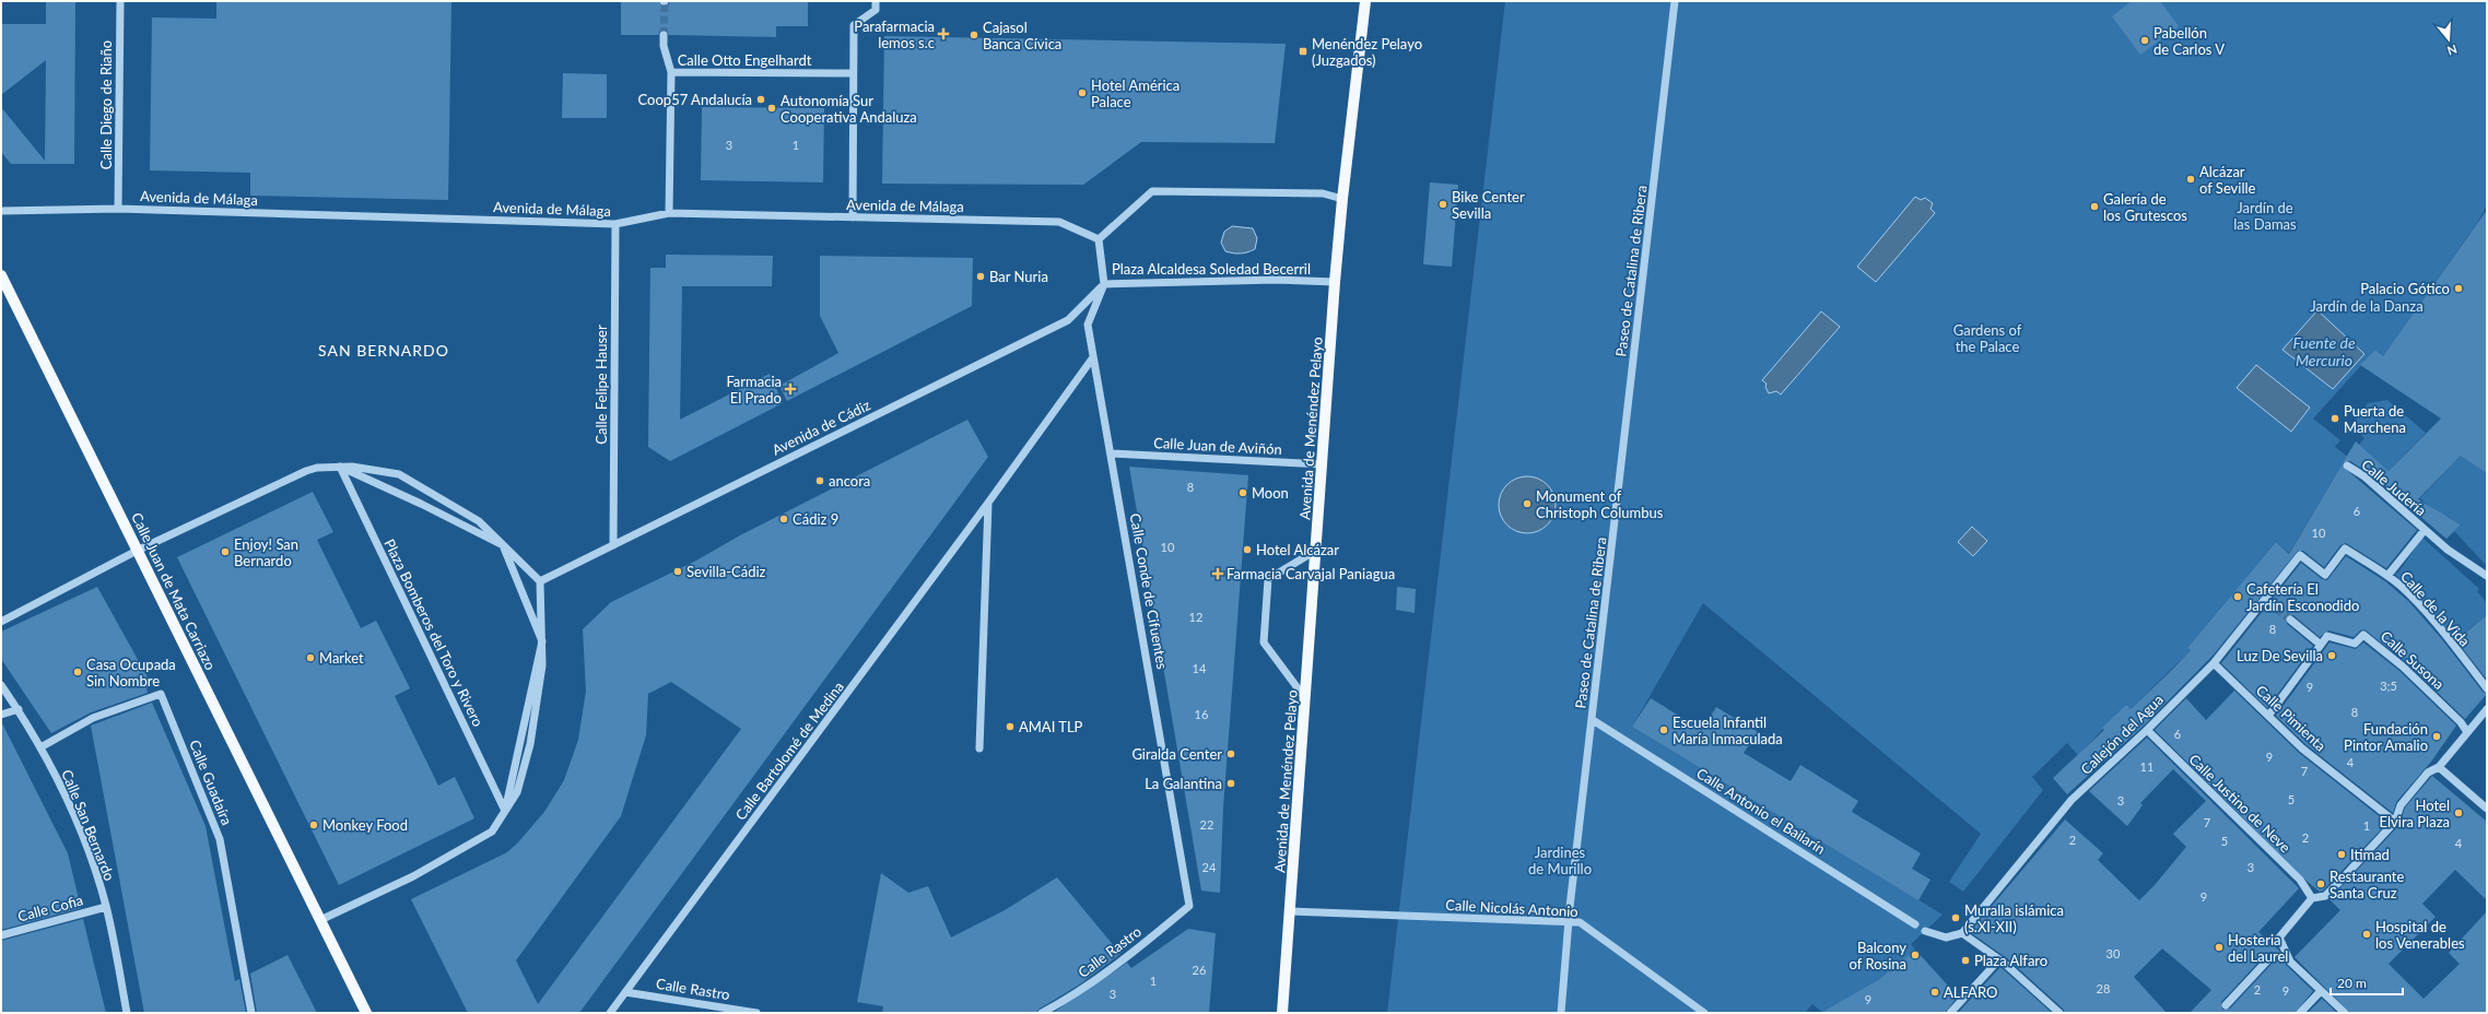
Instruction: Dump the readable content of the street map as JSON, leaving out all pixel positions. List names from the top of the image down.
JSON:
{
  "streets": {
    "main road": ["Avenida de Menéndez Pelayo", "Calle Juan de Mata Carriazo"],
    "street": [
      "Calle Otto Engelhardt",
      "Calle Diego de Riaño",
      "Avenida de Málaga",
      "Plaza Alcaldesa Soledad Becerril",
      "Paseo de Catalina de Ribera",
      "Calle Felipe Hauser",
      "Avenida de Cádiz",
      "Calle Juan de Aviñón",
      "Calle Judería",
      "Calle Conde de Cifuentes",
      "Calle de la Vida",
      "Plaza Bomberos del Toro y Rivero",
      "Calle Susona",
      "Calle Pimienta",
      "Callejón del Agua",
      "Calle Bartolomé de Medina",
      "Calle Guadaíra",
      "Calle Justino de Neve",
      "Calle Antonio el Bailarín",
      "Calle San Bernardo",
      "Calle Cofia",
      "Calle Nicolás Antonio",
      "Calle Rastro"
    ]
  },
  "crossings": [
    ["Calle Otto Engelhardt", "Avenida de Málaga"],
    ["Calle Diego de Riaño", "Avenida de Málaga"],
    ["Avenida de Málaga", "Plaza Alcaldesa Soledad Becerril"],
    ["Avenida de Málaga", "Calle Felipe Hauser"],
    ["Plaza Alcaldesa Soledad Becerril", "Avenida de Cádiz"],
    ["Plaza Alcaldesa Soledad Becerril", "Avenida de Menéndez Pelayo"],
    ["Plaza Alcaldesa Soledad Becerril", "Calle Conde de Cifuentes"],
    ["Paseo de Catalina de Ribera", "Calle Antonio el Bailarín"],
    ["Paseo de Catalina de Ribera", "Calle Nicolás Antonio"],
    ["Calle Felipe Hauser", "Avenida de Cádiz"],
    ["Avenida de Cádiz", "Calle Conde de Cifuentes"],
    ["Avenida de Menéndez Pelayo", "Calle Juan de Aviñón"],
    ["Avenida de Menéndez Pelayo", "Calle Nicolás Antonio"],
    ["Calle Juan de Aviñón", "Calle Conde de Cifuentes"],
    ["Calle Judería", "Calle de la Vida"],
    ["Calle Conde de Cifuentes", "Calle Bartolomé de Medina"],
    ["Calle Conde de Cifuentes", "Calle Rastro"],
    ["Calle de la Vida", "Callejón del Agua"],
    ["Calle Pimienta", "Callejón del Agua"],
    ["Callejón del Agua", "Calle Justino de Neve"],
    ["Calle Bartolomé de Medina", "Calle Rastro"],
    ["Calle Guadaíra", "Calle San Bernardo"],
    ["Calle San Bernardo", "Calle Cofia"]
  ],
  "districts": ["SAN BERNARDO"],
  "water": ["Fuente de Mercurio"],
  "parks": [
    "Jardín de las Damas",
    "Jardín de la Danza",
    "Gardens of the Palace",
    "Jardines de Murillo"
  ],
  "places": {
    "health": ["Parafarmacia lemos s.c", "Farmacia El Prado", "Farmacia Carvajal Paniagua"],
    "other": [
      "Cajasol Banca Cívica",
      "Pabellón de Carlos V",
      "Hotel América Palace",
      "Coop57 Andalucía",
      "Autonomía Sur Cooperativa Andaluza",
      "Alcázar of Seville",
      "Bike Center Sevilla",
      "Galería de los Grutescos",
      "Bar Nuria",
      "Palacio Gótico",
      "Puerta de Marchena",
      "ancora",
      "Moon",
      "Monument of Christoph Columbus",
      "Cádiz 9",
      "Hotel Alcázar",
      "Enjoy! San Bernardo",
      "Sevilla-Cádiz",
      "Cafetería El Jardín Esconodido",
      "Luz De Sevilla",
      "Market",
      "Casa Ocupada Sin Nombre",
      "AMAI TLP",
      "Escuela Infantil María Inmaculada",
      "Fundación Pintor Amalio",
      "Giralda Center",
      "La Galantina",
      "Hotel Elvira Plaza",
      "Monkey Food",
      "Itimad",
      "Restaurante Santa Cruz",
      "Muralla islámica (s.XI-XII)",
      "Hospital de los Venerables",
      "Hosteria del Laurel",
      "Balcony of Rosina",
      "Plaza Alfaro",
      "ALFARO"
    ],
    "transit": ["Menéndez Pelayo (Juzgados)"]
  },
  "house_numbers": [
    "3",
    "1",
    "8",
    "6",
    "10",
    "10",
    "12",
    "8",
    "14",
    "3;5",
    "9",
    "8",
    "16",
    "6",
    "9",
    "4",
    "11",
    "7",
    "5",
    "3",
    "7",
    "22",
    "1",
    "2",
    "2",
    "5",
    "4",
    "24",
    "3",
    "9",
    "30",
    "26",
    "1",
    "28",
    "2",
    "9",
    "3",
    "9"
  ],
  "scale_bar": "20 m",
  "north": "bottom"
}
